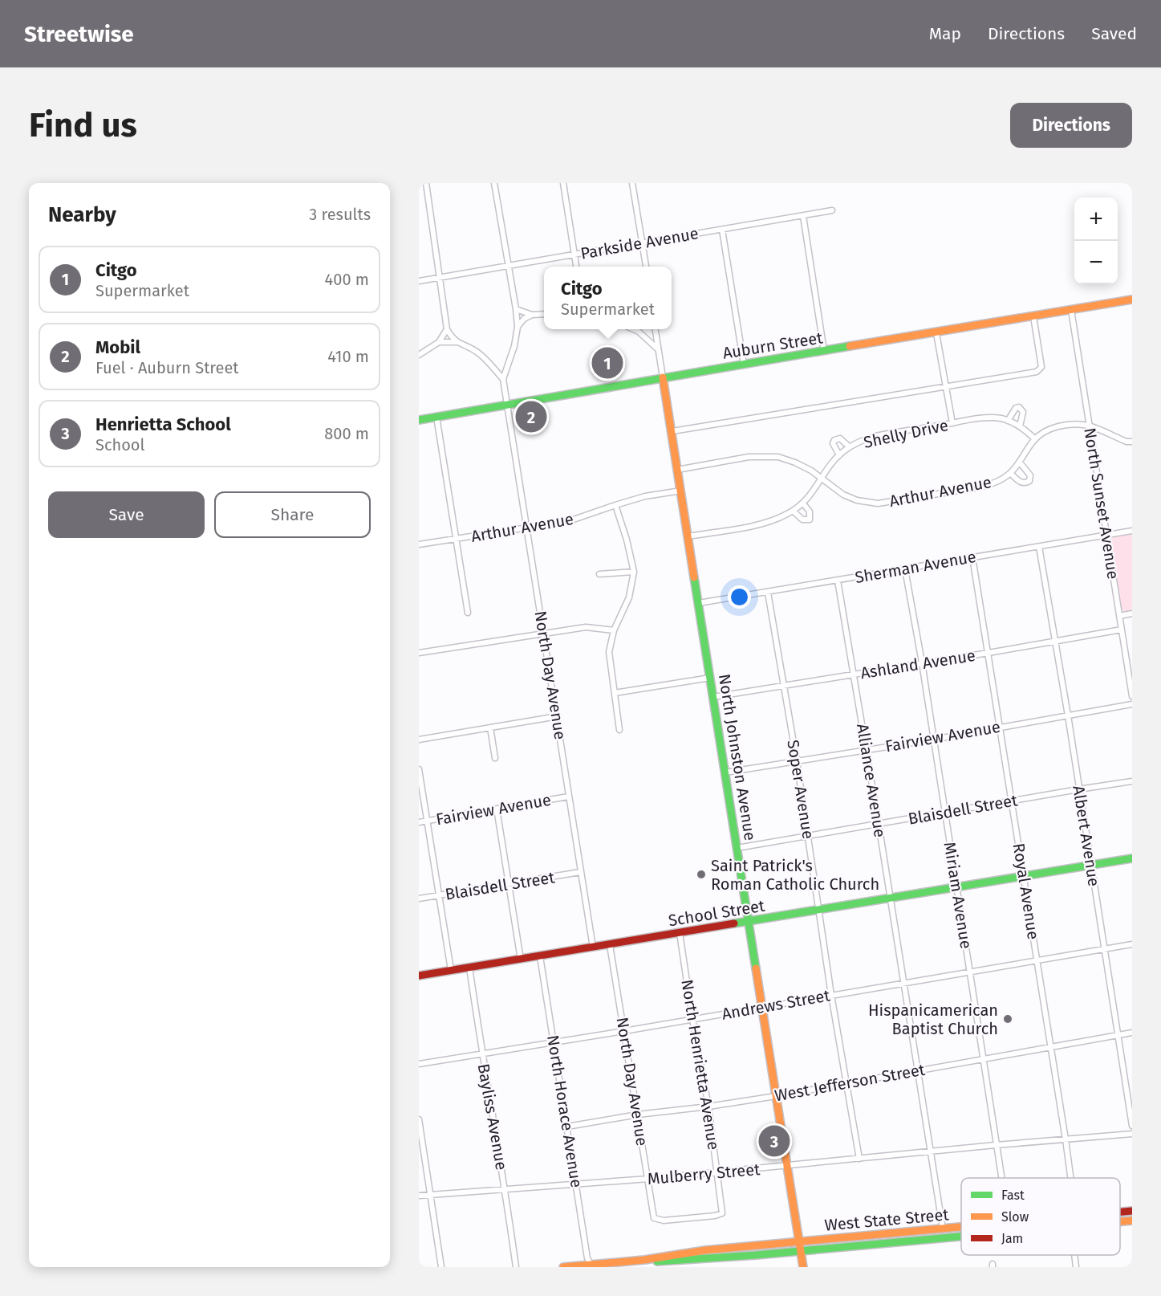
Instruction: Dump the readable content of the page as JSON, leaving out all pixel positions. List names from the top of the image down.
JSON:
{
  "streets": {
    "main road": [
      "Auburn Street",
      "North Johnston Avenue",
      "School Street",
      "West State Street"
    ],
    "street": [
      "Parkside Avenue",
      "Shelly Drive",
      "Arthur Avenue",
      "North Sunset Avenue",
      "Sherman Avenue",
      "Ashland Avenue",
      "North Day Avenue",
      "Fairview Avenue",
      "Alliance Avenue",
      "Soper Avenue",
      "Blaisdell Street",
      "Albert Avenue",
      "Royal Avenue",
      "Miriam Avenue",
      "Andrews Street",
      "North Henrietta Avenue",
      "West Jefferson Street",
      "North Horace Avenue",
      "Bayliss Avenue",
      "Mulberry Street"
    ]
  },
  "crossings": [
    ["Auburn Street", "North Sunset Avenue"],
    ["Auburn Street", "North Day Avenue"],
    ["Auburn Street", "North Johnston Avenue"],
    ["Shelly Drive", "Arthur Avenue"],
    ["Shelly Drive", "North Johnston Avenue"],
    ["Arthur Avenue", "North Sunset Avenue"],
    ["Arthur Avenue", "North Day Avenue"],
    ["Arthur Avenue", "North Johnston Avenue"],
    ["North Sunset Avenue", "Sherman Avenue"],
    ["North Sunset Avenue", "Ashland Avenue"],
    ["Sherman Avenue", "North Johnston Avenue"],
    ["Sherman Avenue", "Alliance Avenue"],
    ["Sherman Avenue", "Soper Avenue"],
    ["Sherman Avenue", "Albert Avenue"],
    ["Sherman Avenue", "Royal Avenue"],
    ["Sherman Avenue", "Miriam Avenue"],
    ["Ashland Avenue", "North Johnston Avenue"],
    ["Ashland Avenue", "Alliance Avenue"],
    ["Ashland Avenue", "Soper Avenue"],
    ["Ashland Avenue", "Albert Avenue"],
    ["Ashland Avenue", "Royal Avenue"],
    ["Ashland Avenue", "Miriam Avenue"],
    ["North Day Avenue", "Fairview Avenue"],
    ["North Day Avenue", "Blaisdell Street"],
    ["North Day Avenue", "School Street"],
    ["North Day Avenue", "Andrews Street"],
    ["North Day Avenue", "North Henrietta Avenue"],
    ["North Day Avenue", "West Jefferson Street"],
    ["North Day Avenue", "Mulberry Street"],
    ["Fairview Avenue", "North Johnston Avenue"],
    ["Fairview Avenue", "Alliance Avenue"],
    ["Fairview Avenue", "Soper Avenue"],
    ["Fairview Avenue", "Albert Avenue"],
    ["Fairview Avenue", "Royal Avenue"],
    ["Fairview Avenue", "Miriam Avenue"],
    ["North Johnston Avenue", "Blaisdell Street"],
    ["North Johnston Avenue", "School Street"],
    ["North Johnston Avenue", "Andrews Street"],
    ["North Johnston Avenue", "West Jefferson Street"],
    ["North Johnston Avenue", "Mulberry Street"],
    ["North Johnston Avenue", "West State Street"],
    ["Alliance Avenue", "Blaisdell Street"],
    ["Alliance Avenue", "School Street"],
    ["Alliance Avenue", "Andrews Street"],
    ["Alliance Avenue", "West Jefferson Street"],
    ["Alliance Avenue", "Mulberry Street"],
    ["Alliance Avenue", "West State Street"],
    ["Soper Avenue", "Blaisdell Street"],
    ["Soper Avenue", "School Street"],
    ["Soper Avenue", "Andrews Street"],
    ["Soper Avenue", "West Jefferson Street"],
    ["Soper Avenue", "Mulberry Street"],
    ["Blaisdell Street", "Albert Avenue"],
    ["Blaisdell Street", "Royal Avenue"],
    ["Blaisdell Street", "Miriam Avenue"],
    ["Albert Avenue", "School Street"],
    ["Albert Avenue", "Andrews Street"],
    ["Albert Avenue", "West Jefferson Street"],
    ["Royal Avenue", "School Street"],
    ["Royal Avenue", "Andrews Street"],
    ["Royal Avenue", "West Jefferson Street"],
    ["Royal Avenue", "Mulberry Street"],
    ["Miriam Avenue", "School Street"],
    ["Miriam Avenue", "Andrews Street"],
    ["Miriam Avenue", "West Jefferson Street"],
    ["Miriam Avenue", "Mulberry Street"],
    ["School Street", "North Henrietta Avenue"],
    ["School Street", "North Horace Avenue"],
    ["School Street", "Bayliss Avenue"],
    ["Andrews Street", "North Henrietta Avenue"],
    ["Andrews Street", "North Horace Avenue"],
    ["Andrews Street", "Bayliss Avenue"],
    ["North Henrietta Avenue", "West Jefferson Street"],
    ["North Henrietta Avenue", "Mulberry Street"],
    ["West Jefferson Street", "North Horace Avenue"],
    ["North Horace Avenue", "Mulberry Street"],
    ["North Horace Avenue", "West State Street"],
    ["Bayliss Avenue", "Mulberry Street"]
  ],
  "places": ["Saint Patrick's Roman Catholic Church", "Hispanicamerican Baptist Church"],
  "legend": ["Fast", "Slow", "Jam"],
  "page": {
    "header": "Streetwise",
    "nav": ["Map", "Directions", "Saved"],
    "buttons": [
      "Directions",
      ["Save", "Share"]
    ],
    "title": "Find us",
    "heading": ["Nearby", "3 results"],
    "map_buttons": ["+", "−"],
    "list": [
      {
        "mark": "1",
        "name": "Citgo",
        "note": "Supermarket",
        "value": "400 m"
      },
      {
        "mark": "2",
        "name": "Mobil",
        "note": "Fuel · Auburn Street",
        "value": "410 m"
      },
      {
        "mark": "3",
        "name": "Henrietta School",
        "note": "School",
        "value": "800 m"
      }
    ],
    "popup": ["Citgo", "Supermarket"],
    "pins": ["1", "2", "3"]
  }
}
